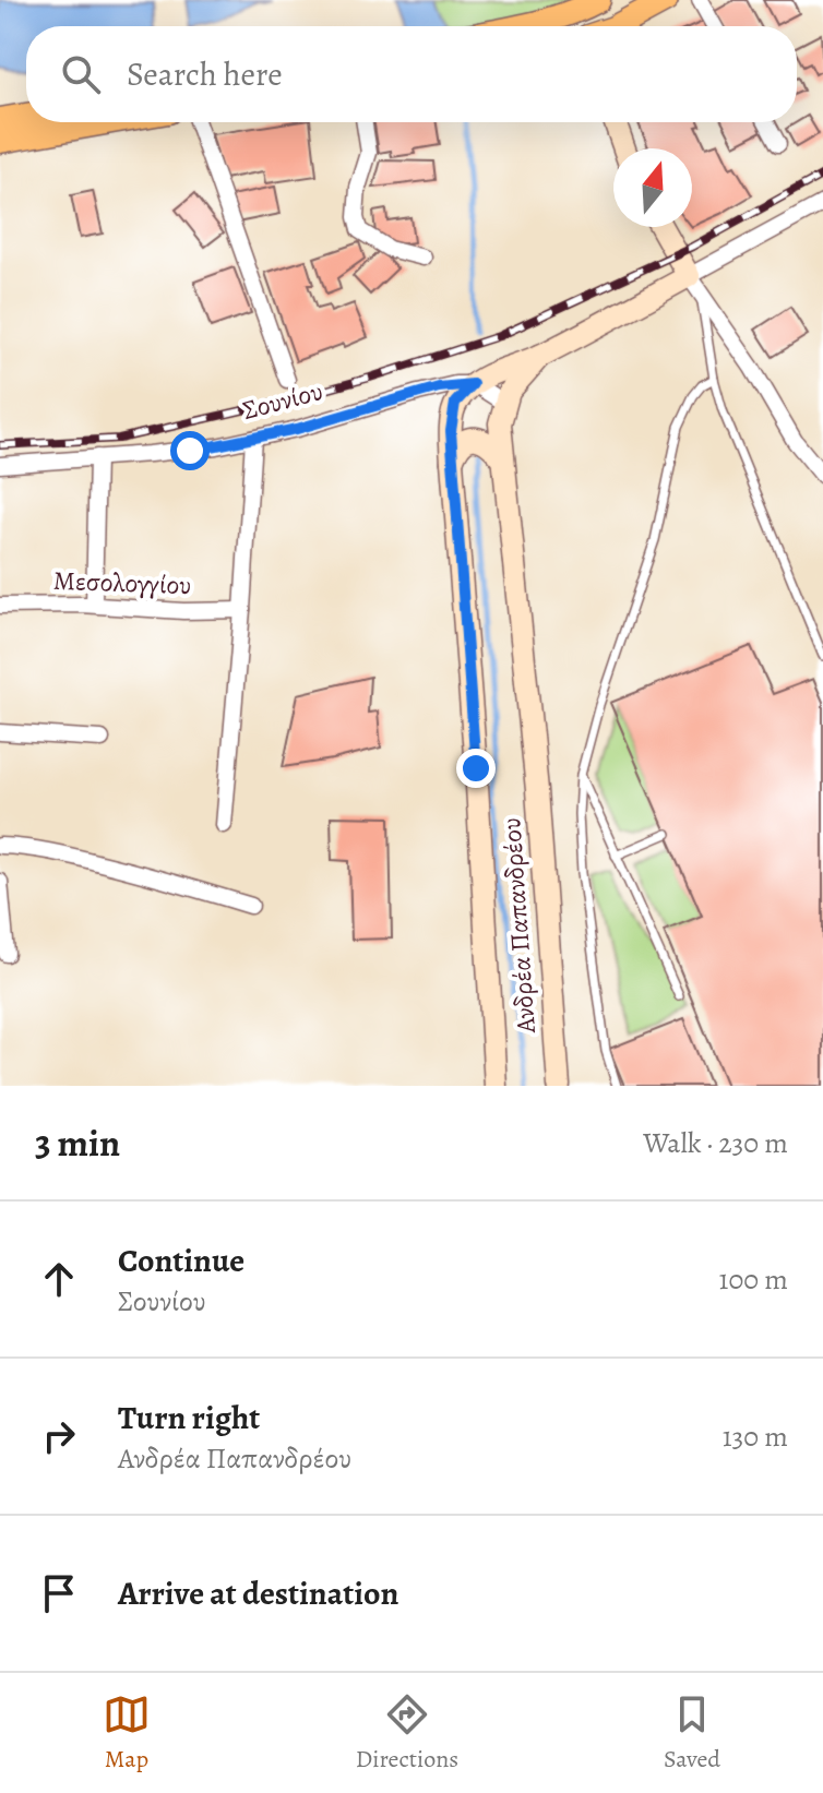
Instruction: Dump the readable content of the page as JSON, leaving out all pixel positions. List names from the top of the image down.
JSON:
{
  "streets": {
    "main road": ["Σουνίου", "Ανδρέα Παπανδρέου"],
    "street": ["Μεσολογγίου"]
  },
  "crossings": [
    ["Σουνίου", "Ανδρέα Παπανδρέου"]
  ],
  "north": "top",
  "page": {
    "search": "Search here",
    "heading": ["3 min", "Walk · 230 m"],
    "list": [
      ["Continue", "Σουνίου", "100 m"],
      ["Turn right", "Ανδρέα Παπανδρέου", "130 m"],
      "Arrive at destination"
    ],
    "nav": ["Map", "Directions", "Saved"]
  }
}
